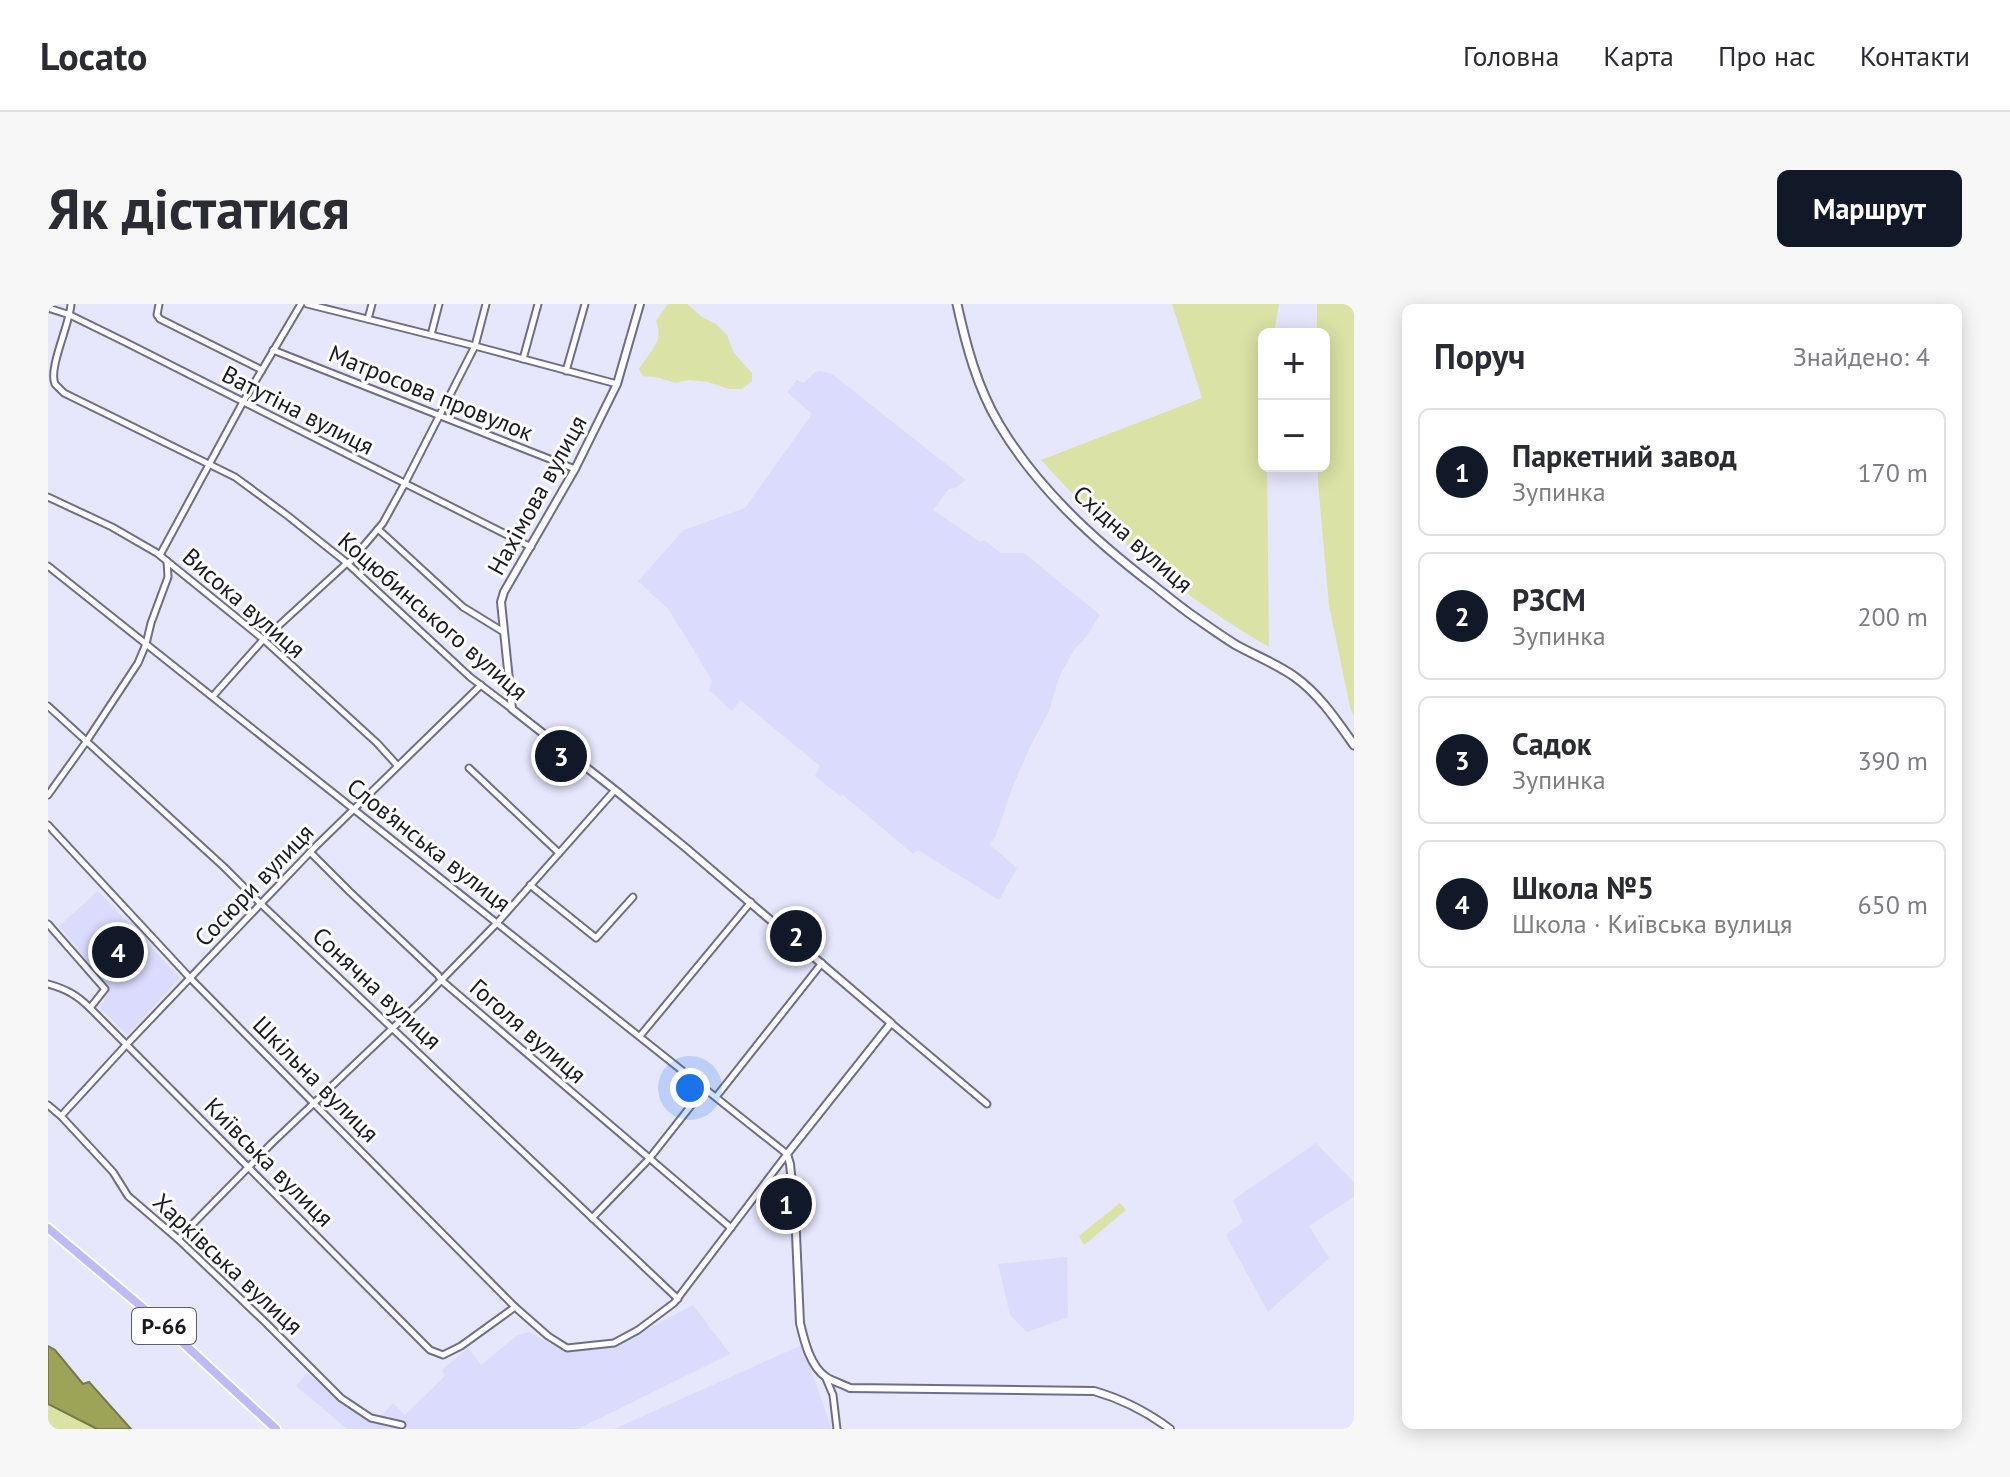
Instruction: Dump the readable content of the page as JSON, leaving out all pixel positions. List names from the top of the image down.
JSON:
{
  "streets": {
    "main road": ["Східна вулиця", "Р-66"],
    "street": [
      "Матросова провулок",
      "Ватутіна вулиця",
      "Нахімова вулиця",
      "Висока вулиця",
      "Коцюбинського вулиця",
      "Слов’янська вулиця",
      "Сосюри вулиця",
      "Сонячна вулиця",
      "Гоголя вулиця",
      "Шкільна вулиця",
      "Київська вулиця",
      "Харківська вулиця"
    ]
  },
  "crossings": [
    ["Матросова провулок", "Нахімова вулиця"],
    ["Ватутіна вулиця", "Нахімова вулиця"],
    ["Ватутіна вулиця", "Коцюбинського вулиця"],
    ["Нахімова вулиця", "Коцюбинського вулиця"],
    ["Висока вулиця", "Сосюри вулиця"],
    ["Коцюбинського вулиця", "Сосюри вулиця"],
    ["Слов’янська вулиця", "Сосюри вулиця"],
    ["Сосюри вулиця", "Сонячна вулиця"],
    ["Сосюри вулиця", "Гоголя вулиця"],
    ["Сосюри вулиця", "Шкільна вулиця"],
    ["Сосюри вулиця", "Київська вулиця"],
    ["Сосюри вулиця", "Харківська вулиця"],
    ["Сонячна вулиця", "Шкільна вулиця"],
    ["Шкільна вулиця", "Київська вулиця"]
  ],
  "page": {
    "header": "Locato",
    "nav": [
      "Головна",
      "Карта",
      "Про нас",
      "Контакти"
    ],
    "buttons": "Маршрут",
    "title": "Як дістатися",
    "heading": ["Поруч", "Знайдено: 4"],
    "map_buttons": ["+", "−"],
    "list": [
      {
        "mark": "1",
        "name": "Паркетний завод",
        "note": "Зупинка",
        "value": "170 m"
      },
      {
        "mark": "2",
        "name": "РЗСМ",
        "note": "Зупинка",
        "value": "200 m"
      },
      {
        "mark": "3",
        "name": "Садок",
        "note": "Зупинка",
        "value": "390 m"
      },
      {
        "mark": "4",
        "name": "Школа №5",
        "note": "Школа · Київська вулиця",
        "value": "650 m"
      }
    ],
    "pins": [
      "3",
      "2",
      "4",
      "1"
    ]
  }
}
